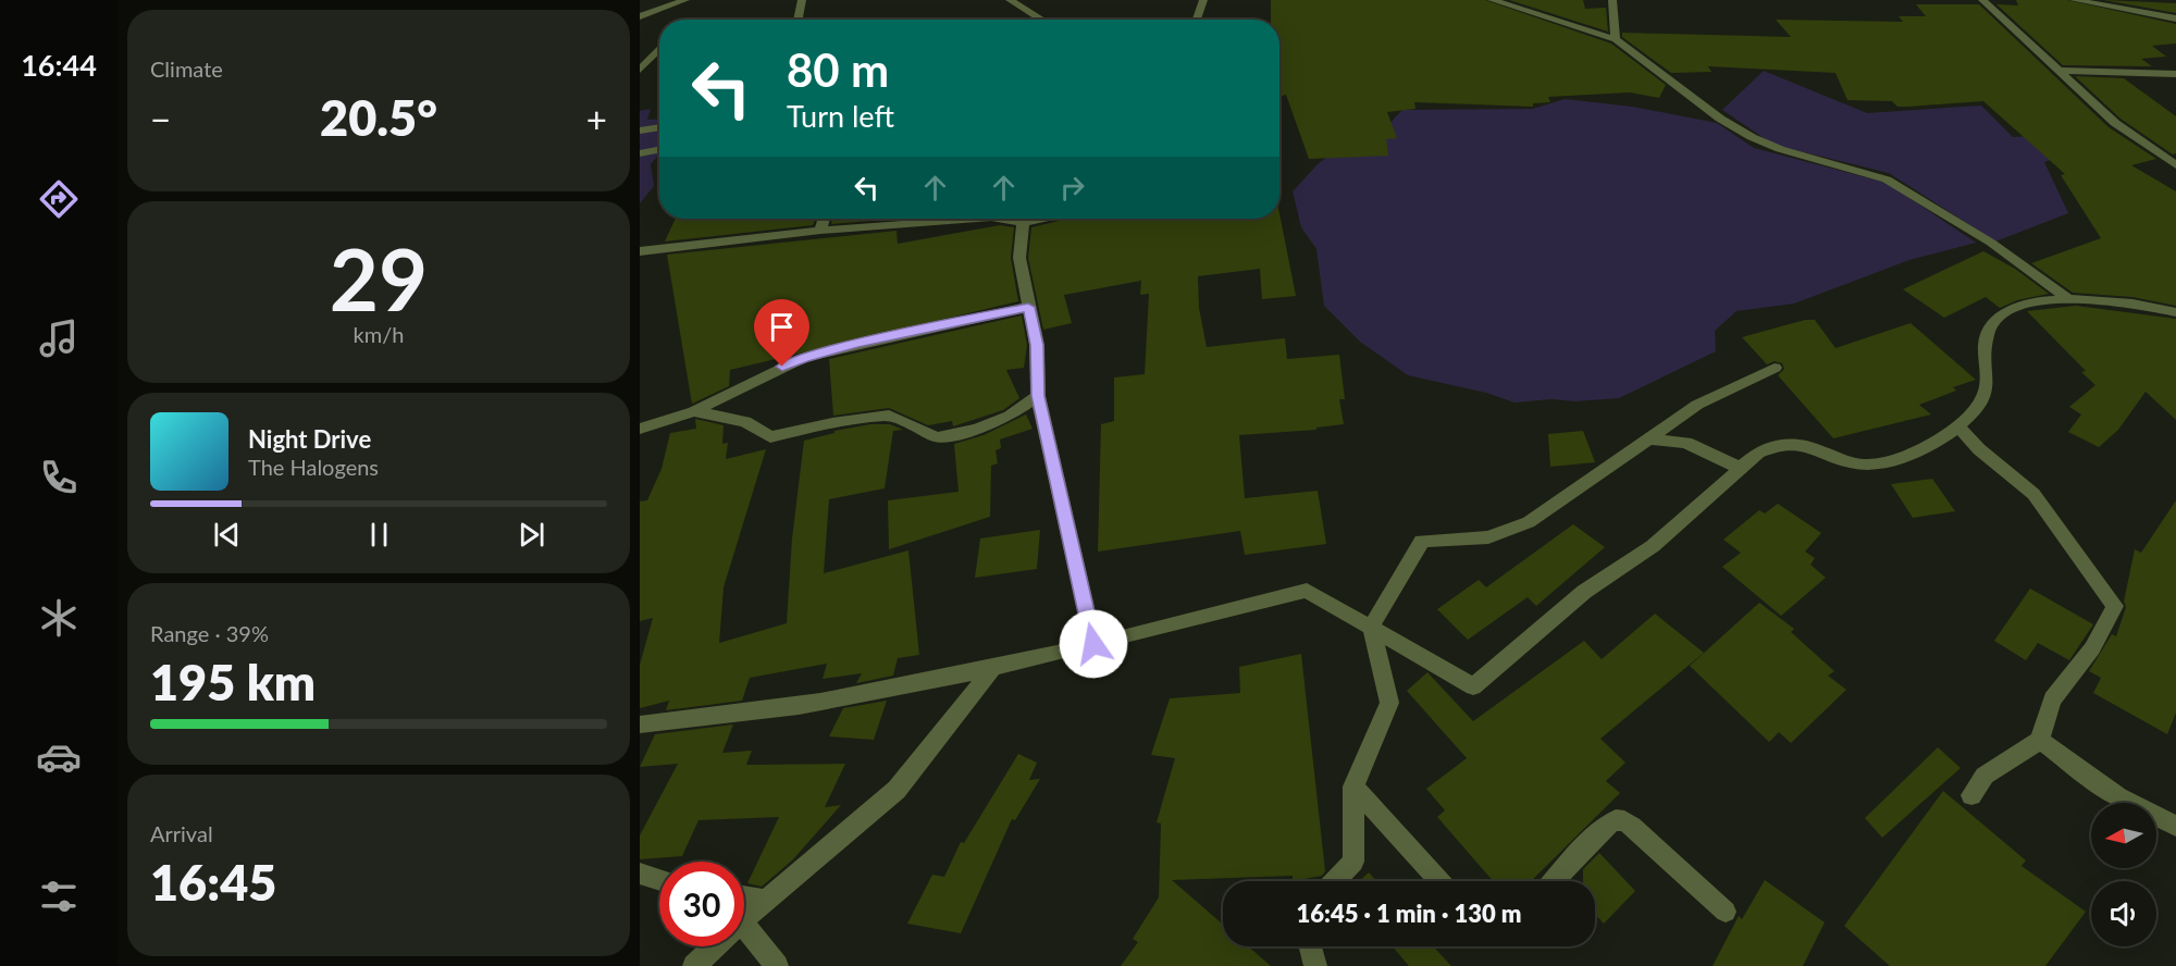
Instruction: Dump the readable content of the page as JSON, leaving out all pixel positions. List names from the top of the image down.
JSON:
{
  "north": "left",
  "page": {
    "tabs": "16:44",
    "tile": [
      "Climate",
      ["29", "km/h"],
      ["Range · 39%", "195 km"],
      ["Arrival", "16:45"]
    ],
    "turn": ["80 m", "Turn left"],
    "heat": ["−", "20.5°", "+"],
    "song": ["Night Drive", "The Halogens"],
    "limit": "30",
    "trip": "16:45 · 1 min · 130 m"
  }
}
